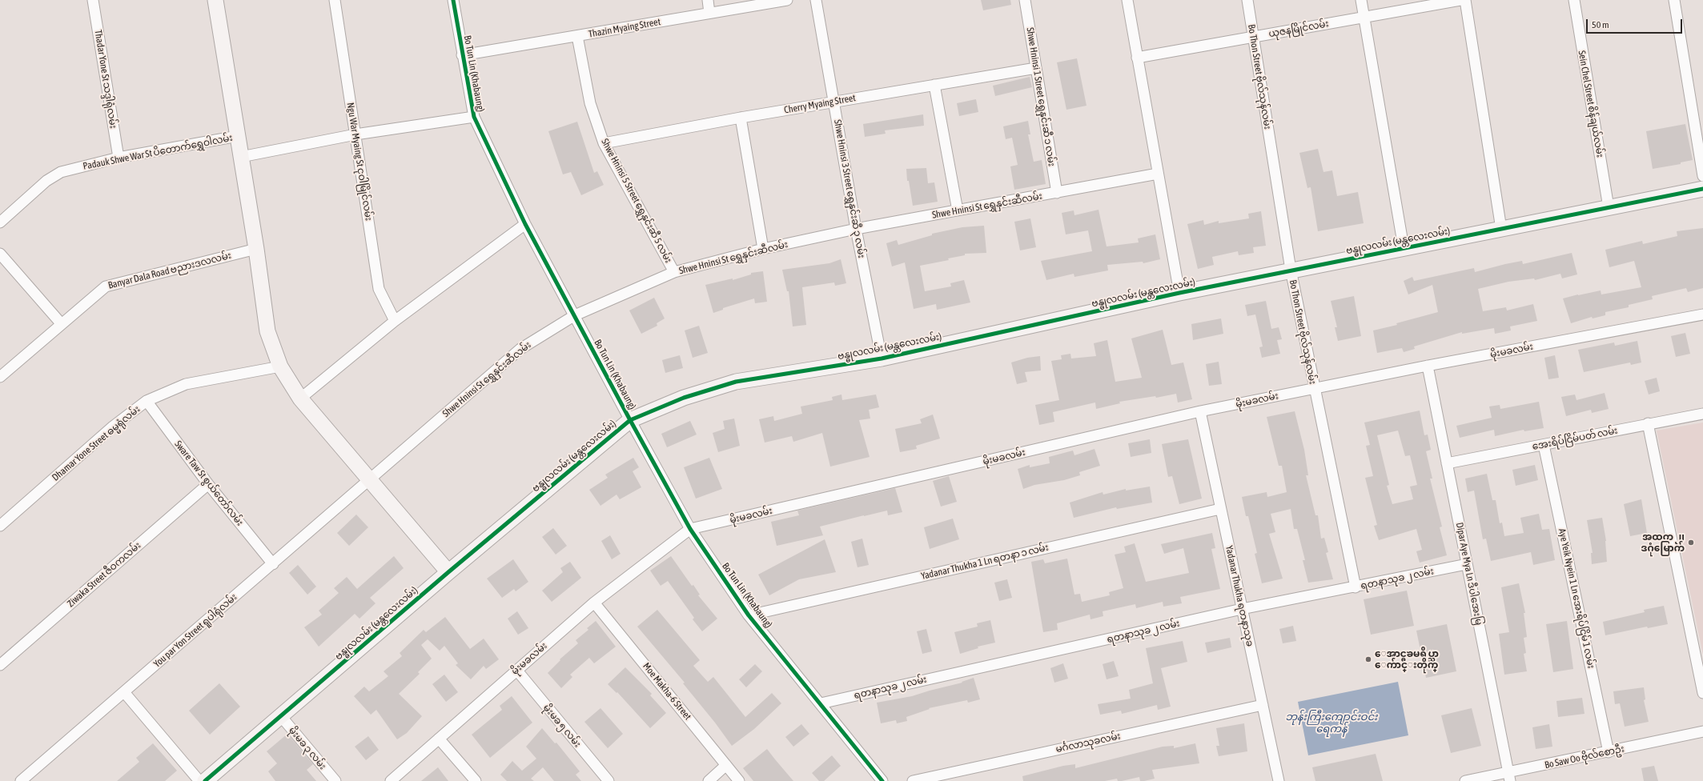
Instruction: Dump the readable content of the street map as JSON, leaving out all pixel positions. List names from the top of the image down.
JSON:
{
  "streets": {
    "street": [
      "Thazin Myaing Street",
      "ယုဇနမြိုင်လမ်း",
      "Bo Tun Lin (Khabaung)",
      "Bo Thon Street ဗိုလ်သုန်လမ်း",
      "Thadar Yone St သဒ္ဒါရုံလမ်း",
      "Shwe Hninsi 1 Street ရွှေနှင်းဆီ ၁ လမ်း",
      "Cherry Myaing Street",
      "Sein Chel Street စိန်ချယ်လမ်း",
      "Padauk Shwe War St ပိတောက်ရွှေဝါလမ်း",
      "Ngu War Myaing St ငုဝါမြိုင်လမ်း",
      "Shwe Hninsi 3 Street ရွှေနှင်းဆီ ၃ လမ်း",
      "Shwe Hninsi 5 Street ရွှေနှင်းဆီ 5 လမ်း",
      "Shwe Hninsi St ရွှေနှင်းဆီလမ်း",
      "ဗန္ဓုလလမ်း (မန္တလေးလမ်း)",
      "Banyar Dala Road ဗညားဒလလမ်း",
      "မိုးမခလမ်း",
      "အေးရိပ်ငြိမ်ပတ် လမ်း",
      "Dhamar Yone Street ဓမ္မရုံလမ်း",
      "Sware Taw St စွယ်တော်လမ်း",
      "Yadanar Thukha 1 Ln ရတနာ ၁ လမ်း",
      "Dipar Aye Mya Ln ဒီပါအေးမြ",
      "Ziwaka Street ဇီဝကလမ်း",
      "ရတနာသုခ ၂ လမ်း",
      "Yadanar Thukha ရတနာသုခ",
      "Aye Yeik Nyein 1 Ln အေးရိပ်ငြိမ် 1 လမ်း",
      "You par Yon Street ရူပါရုံလမ်း",
      "Moe Makha-6 Street",
      "မိုးမခ ၅ လမ်း",
      "မင်္ဂလာသုခလမ်း",
      "မိုးမခ ၃ လမ်း",
      "Bo Saw Oo ဗိုလ်စောဦး"
    ]
  },
  "crossings": [
    ["Thazin Myaing Street", "Bo Tun Lin (Khabaung)"],
    ["Thazin Myaing Street", "Shwe Hninsi 5 Street ရွှေနှင်းဆီ 5 လမ်း"],
    ["ယုဇနမြိုင်လမ်း", "Bo Thon Street ဗိုလ်သုန်လမ်း"],
    ["Bo Tun Lin (Khabaung)", "Shwe Hninsi St ရွှေနှင်းဆီလမ်း"],
    ["Bo Tun Lin (Khabaung)", "ဗန္ဓုလလမ်း (မန္တလေးလမ်း)"],
    ["Bo Tun Lin (Khabaung)", "မိုးမခလမ်း"],
    ["Bo Tun Lin (Khabaung)", "Yadanar Thukha 1 Ln ရတနာ ၁ လမ်း"],
    ["Bo Tun Lin (Khabaung)", "ရတနာသုခ ၂ လမ်း"],
    ["Bo Thon Street ဗိုလ်သုန်လမ်း", "ဗန္ဓုလလမ်း (မန္တလေးလမ်း)"],
    ["Bo Thon Street ဗိုလ်သုန်လမ်း", "မိုးမခလမ်း"],
    ["Bo Thon Street ဗိုလ်သုန်လမ်း", "ရတနာသုခ ၂ လမ်း"],
    ["Thadar Yone St သဒ္ဒါရုံလမ်း", "Padauk Shwe War St ပိတောက်ရွှေဝါလမ်း"],
    ["Shwe Hninsi 1 Street ရွှေနှင်းဆီ ၁ လမ်း", "Cherry Myaing Street"],
    ["Shwe Hninsi 1 Street ရွှေနှင်းဆီ ၁ လမ်း", "Shwe Hninsi St ရွှေနှင်းဆီလမ်း"],
    ["Cherry Myaing Street", "Shwe Hninsi 3 Street ရွှေနှင်းဆီ ၃ လမ်း"],
    ["Cherry Myaing Street", "Shwe Hninsi 5 Street ရွှေနှင်းဆီ 5 လမ်း"],
    ["Sein Chel Street စိန်ချယ်လမ်း", "ဗန္ဓုလလမ်း (မန္တလေးလမ်း)"],
    ["Shwe Hninsi 3 Street ရွှေနှင်းဆီ ၃ လမ်း", "Shwe Hninsi St ရွှေနှင်းဆီလမ်း"],
    ["Shwe Hninsi 3 Street ရွှေနှင်းဆီ ၃ လမ်း", "ဗန္ဓုလလမ်း (မန္တလေးလမ်း)"],
    ["Shwe Hninsi 5 Street ရွှေနှင်းဆီ 5 လမ်း", "Shwe Hninsi St ရွှေနှင်းဆီလမ်း"],
    ["Shwe Hninsi St ရွှေနှင်းဆီလမ်း", "You par Yon Street ရူပါရုံလမ်း"],
    ["ဗန္ဓုလလမ်း (မန္တလေးလမ်း)", "မိုးမခ ၃ လမ်း"],
    ["မိုးမခလမ်း", "Dipar Aye Mya Ln ဒီပါအေးမြ"],
    ["မိုးမခလမ်း", "Yadanar Thukha ရတနာသုခ"],
    ["မိုးမခလမ်း", "Moe Makha-6 Street"],
    ["မိုးမခလမ်း", "မိုးမခ ၅ လမ်း"],
    ["အေးရိပ်ငြိမ်ပတ် လမ်း", "Dipar Aye Mya Ln ဒီပါအေးမြ"],
    ["အေးရိပ်ငြိမ်ပတ် လမ်း", "Aye Yeik Nyein 1 Ln အေးရိပ်ငြိမ် 1 လမ်း"],
    ["Dhamar Yone Street ဓမ္မရုံလမ်း", "Sware Taw St စွယ်တော်လမ်း"],
    ["Sware Taw St စွယ်တော်လမ်း", "Ziwaka Street ဇီဝကလမ်း"],
    ["Sware Taw St စွယ်တော်လမ်း", "You par Yon Street ရူပါရုံလမ်း"],
    ["Yadanar Thukha 1 Ln ရတနာ ၁ လမ်း", "Yadanar Thukha ရတနာသုခ"],
    ["Dipar Aye Mya Ln ဒီပါအေးမြ", "ရတနာသုခ ၂ လမ်း"],
    ["Dipar Aye Mya Ln ဒီပါအေးမြ", "Bo Saw Oo ဗိုလ်စောဦး"],
    ["ရတနာသုခ ၂ လမ်း", "Yadanar Thukha ရတနာသုခ"],
    ["Yadanar Thukha ရတနာသုခ", "မင်္ဂလာသုခလမ်း"],
    ["Aye Yeik Nyein 1 Ln အေးရိပ်ငြိမ် 1 လမ်း", "Bo Saw Oo ဗိုလ်စောဦး"]
  ],
  "water": ["ဘုန်းကြီးကျောင်းဝင်း ရေကန်"],
  "places": ["အထက ၂၊ ဒဂုံမြောက်", "ေအာင္ဓၶမရိပ္သာ ေက်ာင္းတိုက္"],
  "scale_bar": "50 m"
}
